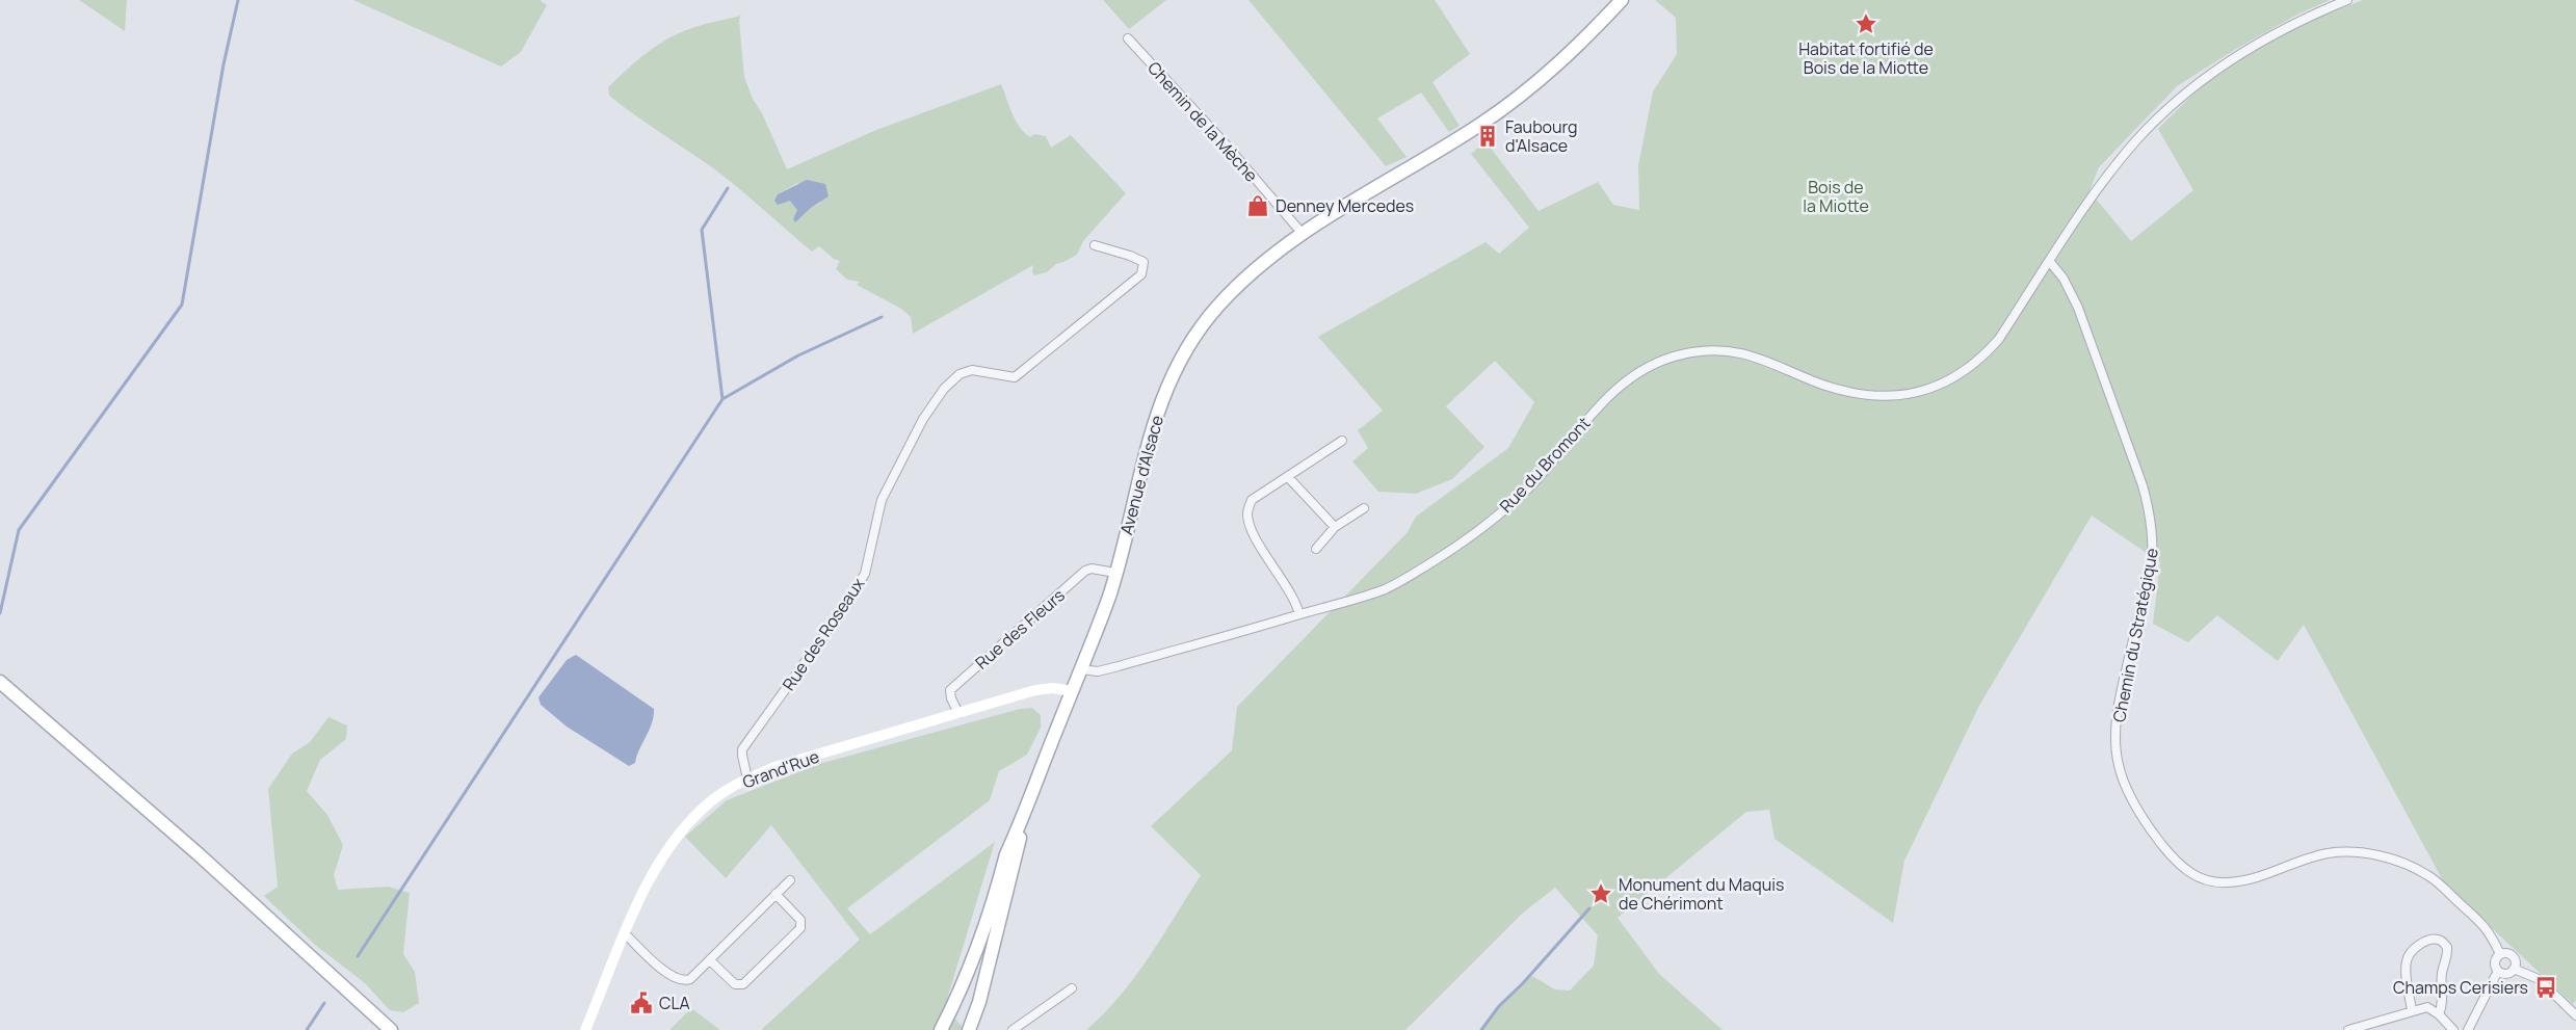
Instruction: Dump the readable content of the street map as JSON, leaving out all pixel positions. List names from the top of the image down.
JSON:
{
  "streets": {
    "main road": ["Avenue d'Alsace"],
    "street": [
      "Chemin de la Mèche",
      "Rue du Bromont",
      "Rue des Fleurs",
      "Rue des Roseaux",
      "Chemin du Stratégique",
      "Grand'Rue"
    ]
  },
  "crossings": [
    ["Chemin de la Mèche", "Avenue d'Alsace"],
    ["Rue du Bromont", "Avenue d'Alsace"],
    ["Rue du Bromont", "Chemin du Stratégique"],
    ["Avenue d'Alsace", "Rue des Fleurs"],
    ["Avenue d'Alsace", "Grand'Rue"],
    ["Rue des Fleurs", "Grand'Rue"],
    ["Rue des Roseaux", "Grand'Rue"]
  ],
  "parks": ["Bois de la Miotte"],
  "places": {
    "place": ["Habitat fortifié de Bois de la Miotte", "Monument du Maquis de Chérimont"],
    "building": ["Faubourg d'Alsace"],
    "shop": ["Denney Mercedes"],
    "bus stop": ["Champs Cerisiers"],
    "public building": ["CLA"]
  }
}
